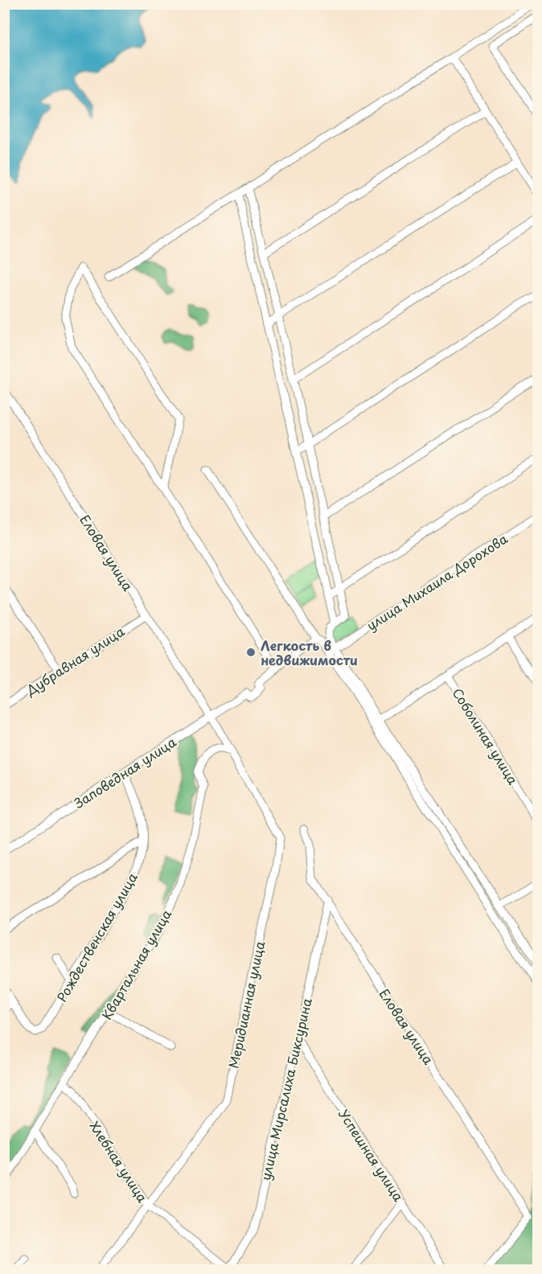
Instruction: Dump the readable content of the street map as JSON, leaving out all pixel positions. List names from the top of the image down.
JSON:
{
  "streets": {
    "street": [
      "Еловая улица",
      "улица Михаила Дорохова",
      "Дубравная улица",
      "Соболиная улица",
      "Заповедная улица",
      "Рождественская улица",
      "Квартальная улица",
      "Меридианная улица",
      "улица Мирсалиха Биксурина",
      "Успешная улица",
      "Хлебная улица"
    ]
  },
  "crossings": [
    ["Еловая улица", "Дубравная улица"],
    ["Еловая улица", "Заповедная улица"],
    ["Еловая улица", "Меридианная улица"],
    ["Еловая улица", "улица Мирсалиха Биксурина"],
    ["Заповедная улица", "Рождественская улица"],
    ["Заповедная улица", "Меридианная улица"],
    ["Квартальная улица", "Меридианная улица"],
    ["Квартальная улица", "Хлебная улица"],
    ["Меридианная улица", "Хлебная улица"],
    ["улица Мирсалиха Биксурина", "Успешная улица"],
    ["улица Мирсалиха Биксурина", "Хлебная улица"]
  ],
  "places": ["Легкость в недвижимости"]
}
